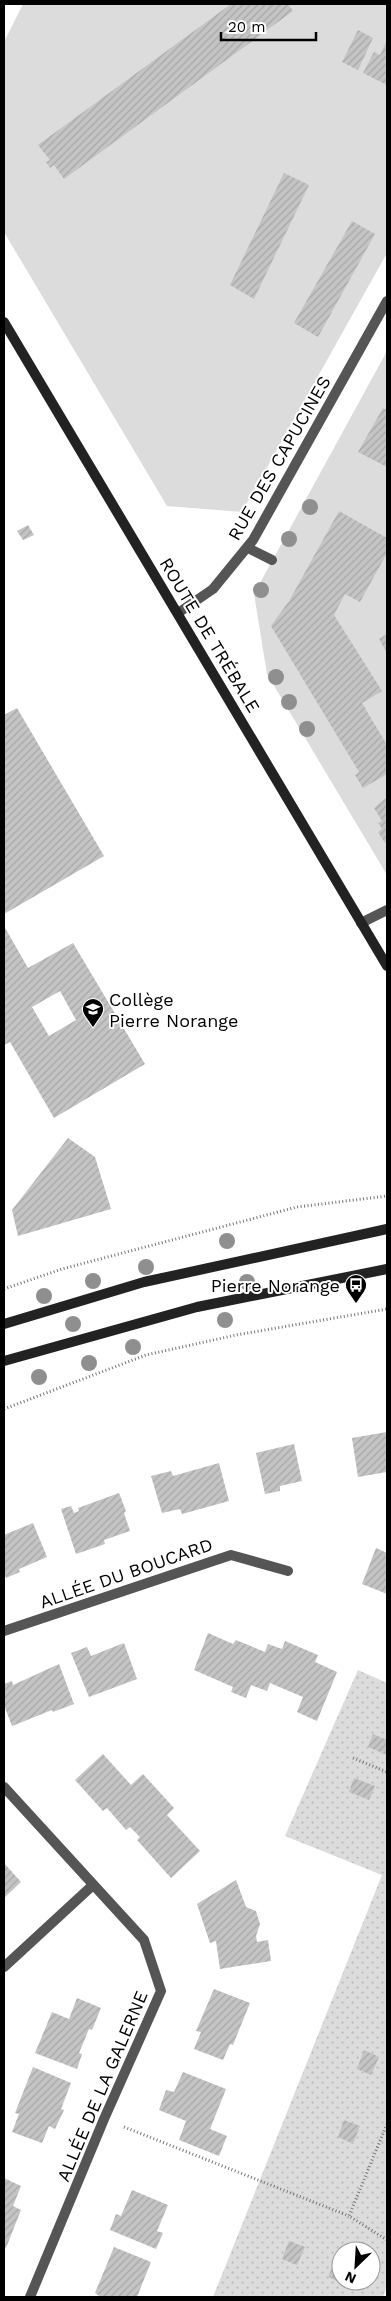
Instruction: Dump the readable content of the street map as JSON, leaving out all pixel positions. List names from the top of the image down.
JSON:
{
  "streets": {
    "street": [
      "RUE DES CAPUCINES",
      "ROUTE DE TRÉBALE",
      "ALLÉE DU BOUCARD",
      "ALLÉE DE LA GALERNE"
    ]
  },
  "crossings": [
    ["RUE DES CAPUCINES", "ROUTE DE TRÉBALE"]
  ],
  "places": {
    "school or university": ["Collège Pierre Norange"],
    "bus stop": ["Pierre Norange"]
  },
  "scale_bar": "20 m",
  "north": "bottom left"
}
